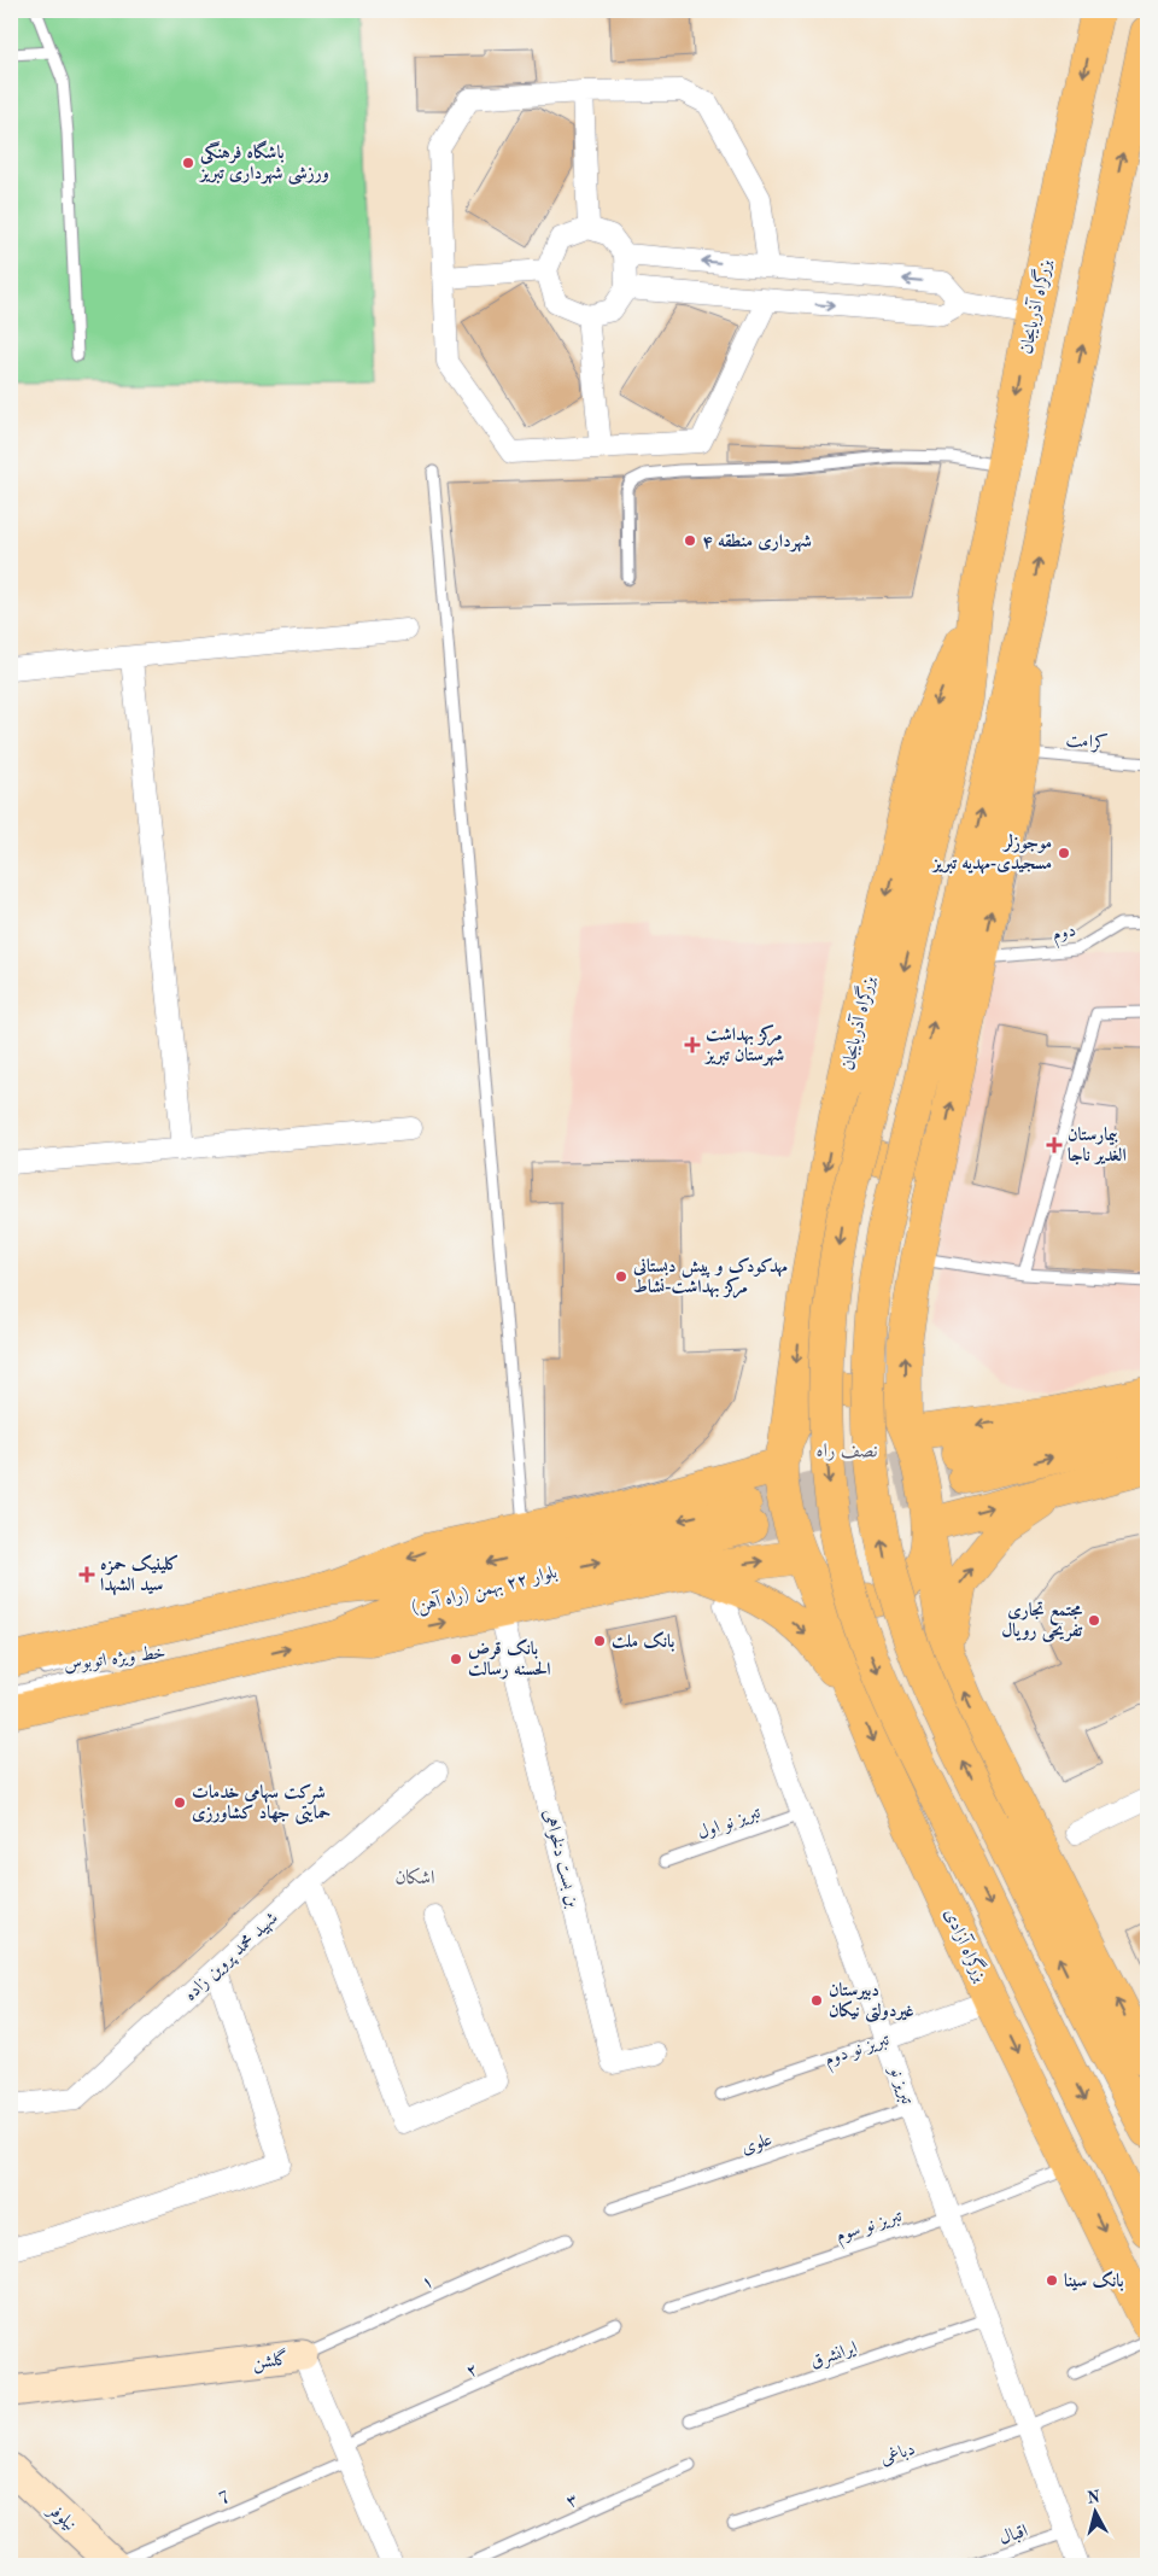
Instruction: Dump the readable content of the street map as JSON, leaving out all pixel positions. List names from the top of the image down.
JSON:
{
  "streets": {
    "main road": ["بزرگراه آذربایجان", "بلوار ۲۲ بهمن (راه آهن)", "بزرگراه آزادی"],
    "street": [
      "بن بست دلخواهی",
      "شهید محمد پروین زاده",
      "تبریز نو دوم",
      "تبریز نو",
      "گلشن",
      "نیلوفر"
    ],
    "lane": [
      "کرامت",
      "دوم",
      "خط ویژه اتوبوس",
      "تبریز نو اول",
      "علوی",
      "تبریز نو سوم",
      "۱",
      "ایرانشرق",
      "۲",
      "دباغی",
      "7",
      "۳",
      "اقبال"
    ]
  },
  "crossings": [
    ["بزرگراه آذربایجان", "بزرگراه آزادی"],
    ["بلوار ۲۲ بهمن (راه آهن)", "خط ویژه اتوبوس"],
    ["تبریز نو اول", "تبریز نو"],
    ["بزرگراه آزادی", "تبریز نو دوم"],
    ["بزرگراه آزادی", "تبریز نو سوم"],
    ["تبریز نو دوم", "تبریز نو"],
    ["تبریز نو", "علوی"],
    ["تبریز نو", "تبریز نو سوم"],
    ["تبریز نو", "ایرانشرق"],
    ["تبریز نو", "دباغی"],
    ["تبریز نو", "اقبال"],
    ["۱", "گلشن"],
    ["گلشن", "۲"],
    ["گلشن", "7"],
    ["۲", "7"],
    ["7", "نیلوفر"]
  ],
  "districts": ["نصف راه", "اشکان"],
  "places": {
    "other": [
      "باشگاه فرهنگی ورزشی شهرداری تبریز",
      "شهرداری منطقه ۴",
      "موجوزلر مسجیدی-مهدیه تبریز",
      "مهدکودک و پیش دبستانی مرکز بهداشت-نشاط",
      "مجتمع تجاری تفریحی رویال",
      "بانک ملت",
      "بانک قرض الحسنه رسالت",
      "شرکت سهامی خدمات حمایتی جهاد کشاورزی",
      "دبیرستان غیردولتی نیکان",
      "بانک سینا"
    ],
    "health": ["مرکز بهداشت شهرستان تبریز", "بیمارستان الغدیر ناجا", "کلینیک حمزه سید الشهدا"]
  },
  "north": "top"
}
